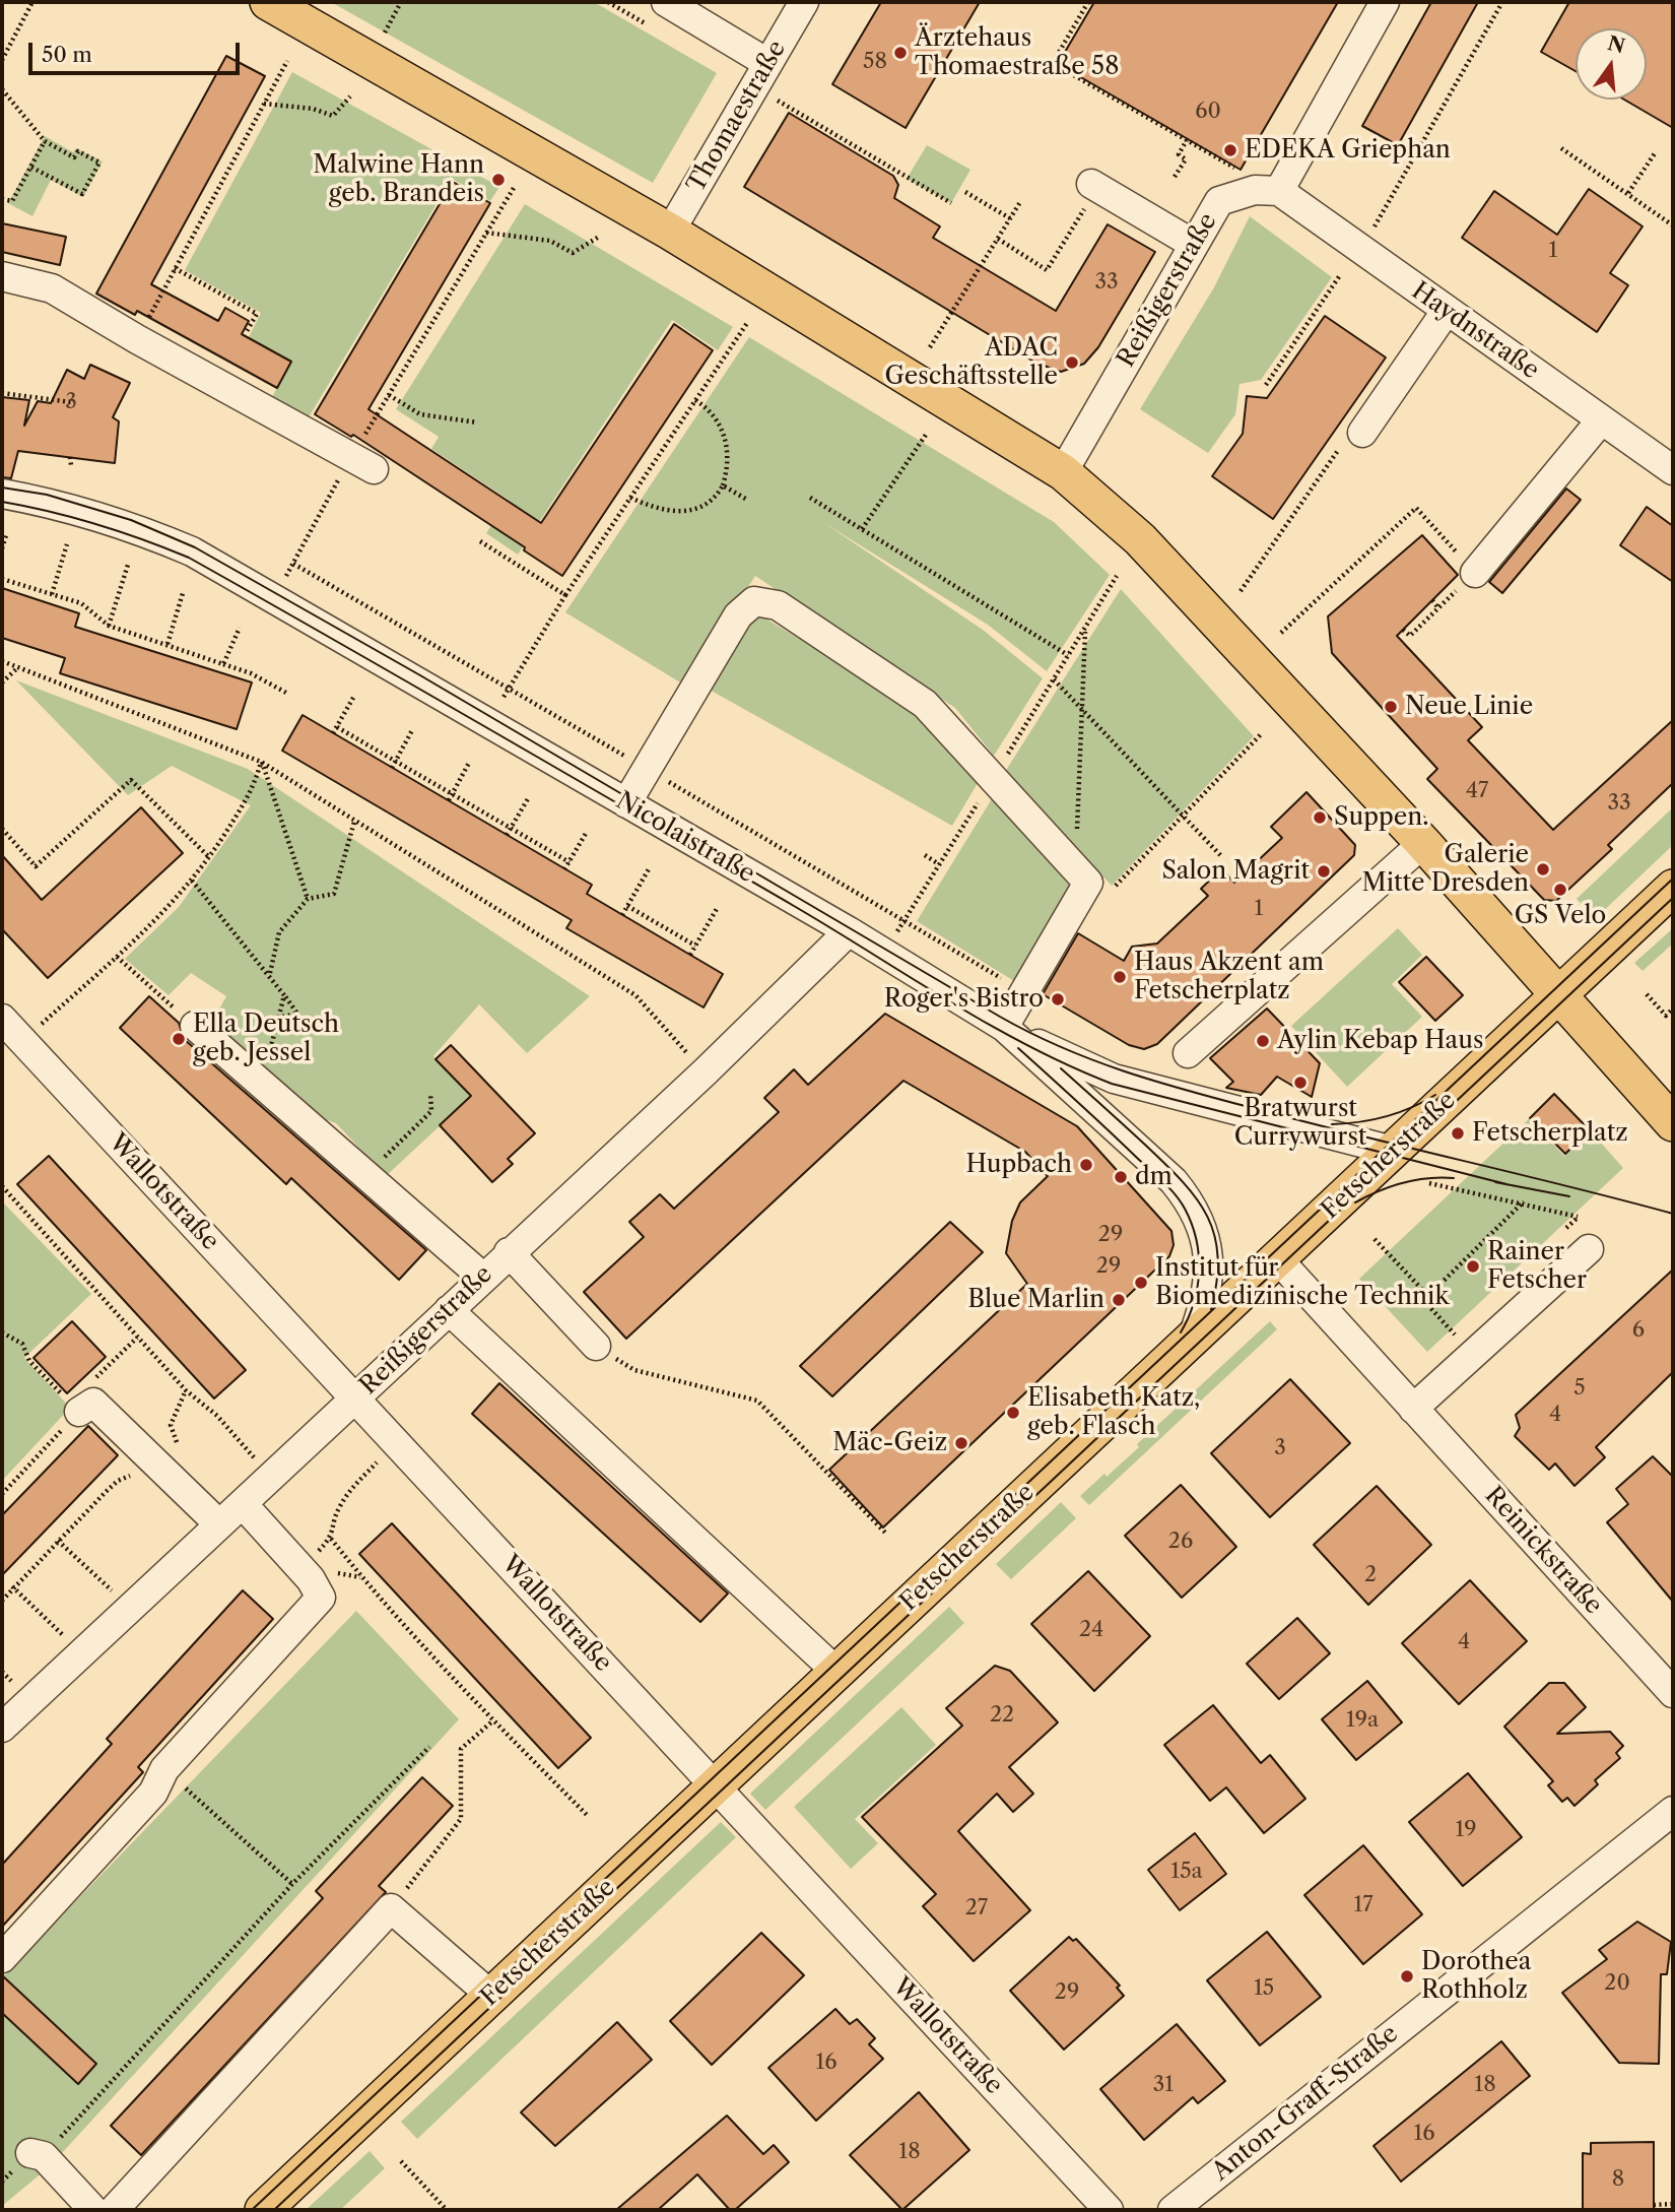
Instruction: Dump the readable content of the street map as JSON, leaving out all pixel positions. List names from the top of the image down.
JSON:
{
  "streets": {
    "main road": ["Fetscherstraße"],
    "street": [
      "Thomaestraße",
      "Reißigerstraße",
      "Haydnstraße",
      "Nicolaistraße",
      "Wallotstraße",
      "Reinickstraße",
      "Anton-Graff-Straße"
    ]
  },
  "crossings": [
    ["Reißigerstraße", "Haydnstraße"],
    ["Reißigerstraße", "Nicolaistraße"],
    ["Reißigerstraße", "Wallotstraße"],
    ["Nicolaistraße", "Fetscherstraße"],
    ["Fetscherstraße", "Wallotstraße"]
  ],
  "places": [
    "Ärztehaus Thomaestraße 58",
    "EDEKA Griephan",
    "Malwine Hann geb. Brandeis",
    "ADAC Geschäftsstelle",
    "Neue Linie",
    "Suppen.",
    "Galerie Mitte Dresden",
    "Salon Magrit",
    "GS Velo",
    "Haus Akzent am Fetscherplatz",
    "Roger's Bistro",
    "Ella Deutsch geb. Jessel",
    "Aylin Kebap Haus",
    "Bratwurst Currywurst",
    "Fetscherplatz",
    "Hupbach",
    "dm",
    "Rainer Fetscher",
    "Institut für Biomedizinische Technik",
    "Blue Marlin",
    "Elisabeth Katz, geb. Flasch",
    "Mäc-Geiz",
    "Dorothea Rothholz"
  ],
  "house_numbers": [
    "58",
    "60",
    "1",
    "33",
    "3",
    "47",
    "33",
    "1",
    "29",
    "29",
    "6",
    "5",
    "4",
    "3",
    "26",
    "2",
    "24",
    "4",
    "22",
    "19a",
    "19",
    "15a",
    "17",
    "27",
    "20",
    "15",
    "29",
    "16",
    "31",
    "18",
    "16",
    "18",
    "8"
  ],
  "scale_bar": "50 m",
  "north": "top"
}
